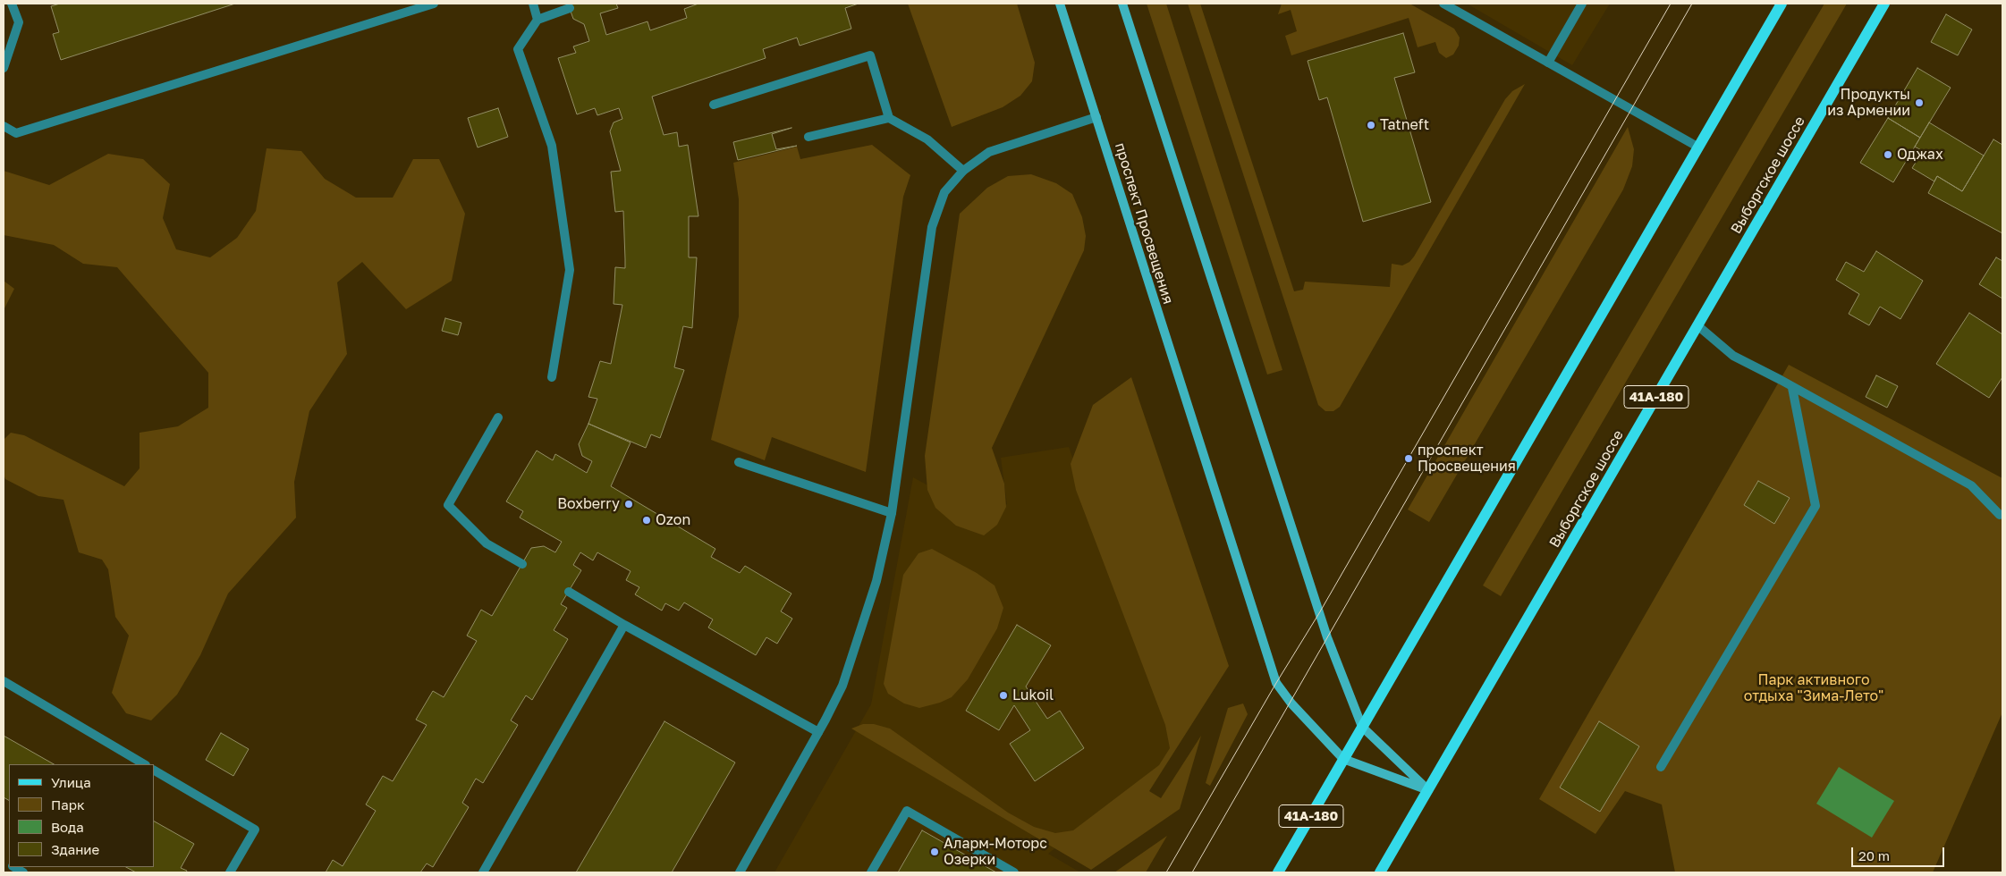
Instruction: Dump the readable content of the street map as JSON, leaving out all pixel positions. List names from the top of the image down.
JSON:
{
  "streets": {
    "main road": ["Выборгское шоссе", "проспект Просвещения", "41А-180"]
  },
  "crossings": [
    ["Выборгское шоссе", "проспект Просвещения"],
    ["проспект Просвещения", "41А-180"]
  ],
  "parks": ["Парк активного отдыха \"Зима-Лето\""],
  "places": [
    "Продукты из Армении",
    "Tatneft",
    "Оджах",
    "проспект Просвещения",
    "Boxberry",
    "Ozon",
    "Lukoil",
    "Аларм-Моторс Озерки"
  ],
  "legend": [
    "Улица",
    "Парк",
    "Вода",
    "Здание"
  ],
  "scale_bar": "20 m"
}
